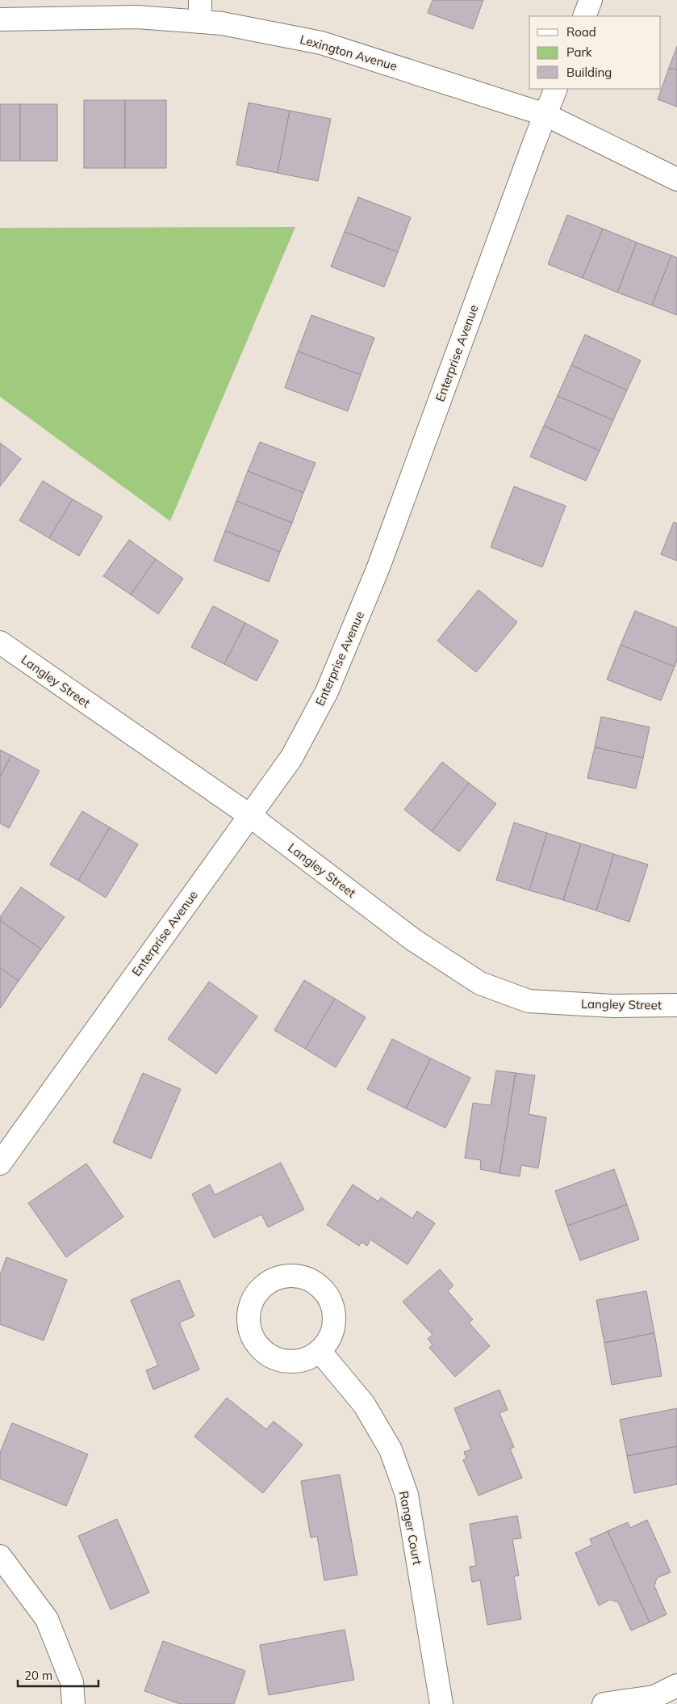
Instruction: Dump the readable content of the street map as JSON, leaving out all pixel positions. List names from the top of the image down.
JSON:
{
  "streets": {
    "street": [
      "Lexington Avenue",
      "Enterprise Avenue",
      "Langley Street",
      "Ranger Court"
    ]
  },
  "crossings": [
    ["Lexington Avenue", "Enterprise Avenue"],
    ["Enterprise Avenue", "Langley Street"]
  ],
  "legend": ["Road", "Park", "Building"],
  "scale_bar": "20 m"
}
